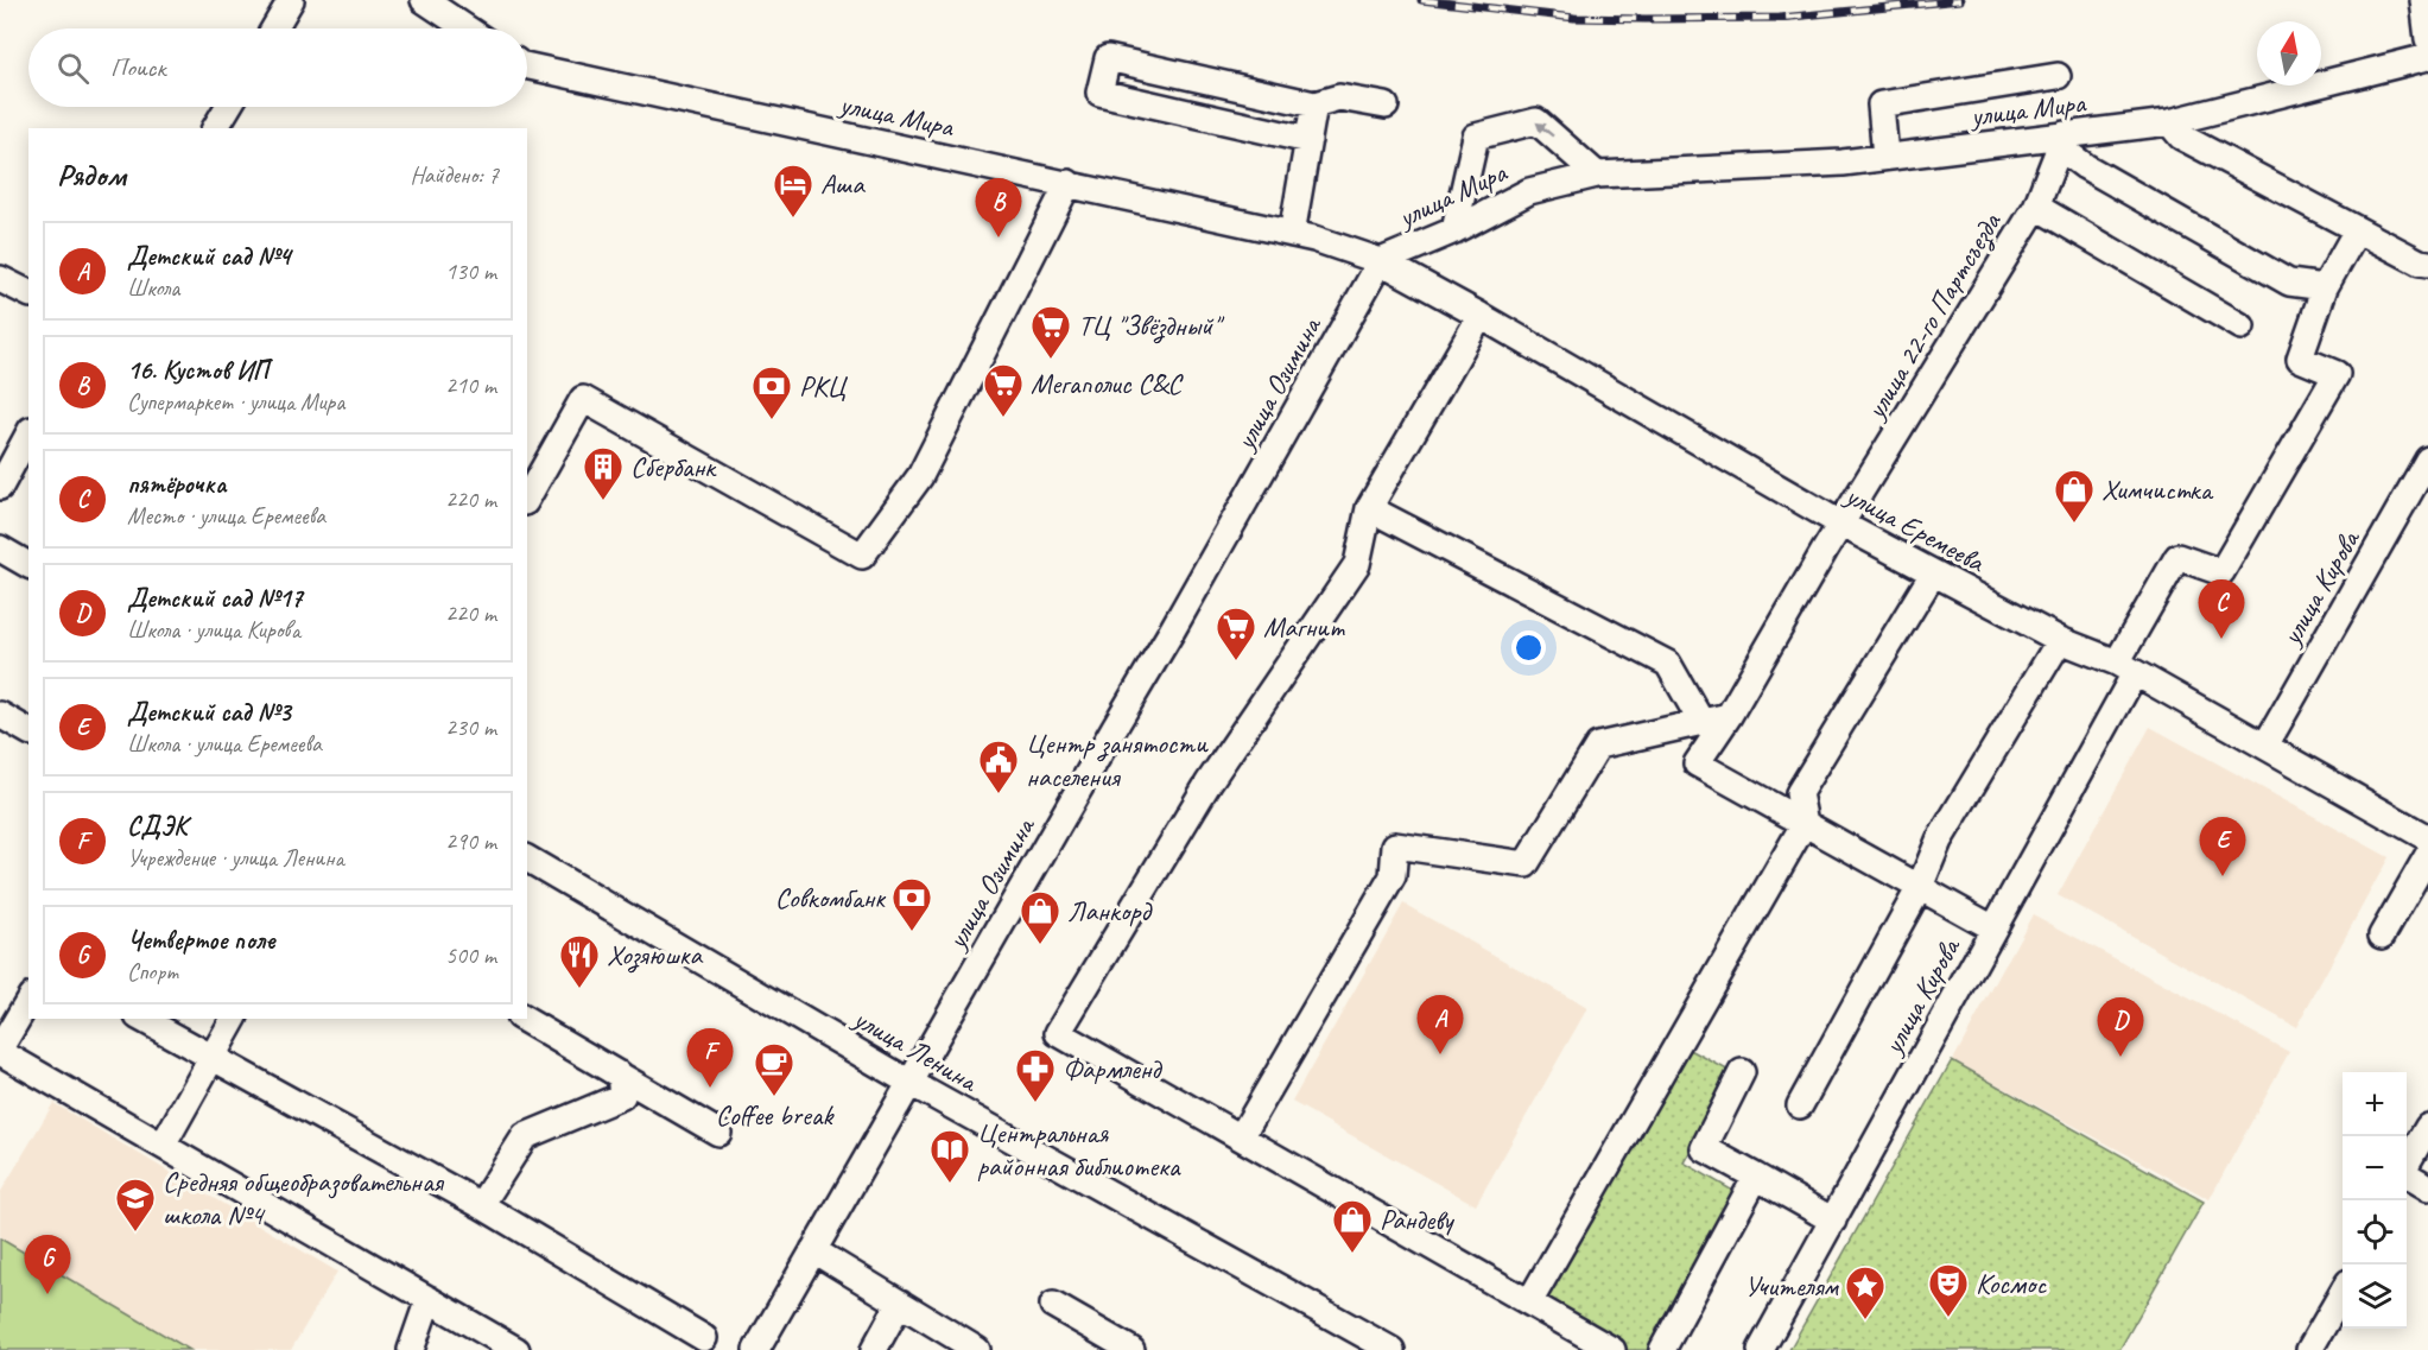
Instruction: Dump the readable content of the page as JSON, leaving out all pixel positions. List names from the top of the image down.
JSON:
{
  "streets": {
    "street": [
      "улица Мира",
      "улица 22-го Партсъезда",
      "улица Озимина",
      "улица Еремеева",
      "улица Кирова",
      "улица Ленина"
    ]
  },
  "crossings": [
    ["улица Мира", "улица 22-го Партсъезда"],
    ["улица Мира", "улица Озимина"],
    ["улица Мира", "улица Еремеева"],
    ["улица 22-го Партсъезда", "улица Еремеева"],
    ["улица Озимина", "улица Еремеева"],
    ["улица Озимина", "улица Ленина"],
    ["улица Еремеева", "улица Кирова"]
  ],
  "places": {
    "hotel": ["Аша"],
    "supermarket": ["ТЦ \"Звёздный\"", "Мегаполис C&C", "Магнит"],
    "bank": ["РКЦ", "Совкомбанк"],
    "building": ["Сбербанк"],
    "shop": ["Химчистка", "Ланкорд", "Рандеву"],
    "public building": ["Центр занятости населения"],
    "restaurant": ["Хозяюшка"],
    "cafe": ["Coffee break"],
    "pharmacy": ["Фармленд"],
    "library": ["Центральная районная библиотека"],
    "school or university": ["Средняя общеобразовательная школа №4"],
    "theatre": ["Космос"],
    "place": ["Учителям"]
  },
  "north": "top",
  "page": {
    "search": "Поиск",
    "heading": ["Рядом", "Найдено: 7"],
    "pins": [
      "B",
      "C",
      "E",
      "A",
      "D",
      "F",
      "G"
    ],
    "list": [
      {
        "mark": "A",
        "name": "Детский сад №4",
        "note": "Школа",
        "value": "130 m"
      },
      {
        "mark": "B",
        "name": "16. Кустов ИП",
        "note": "Супермаркет · улица Мира",
        "value": "210 m"
      },
      {
        "mark": "C",
        "name": "пятёрочка",
        "note": "Место · улица Еремеева",
        "value": "220 m"
      },
      {
        "mark": "D",
        "name": "Детский сад №17",
        "note": "Школа · улица Кирова",
        "value": "220 m"
      },
      {
        "mark": "E",
        "name": "Детский сад №3",
        "note": "Школа · улица Еремеева",
        "value": "230 m"
      },
      {
        "mark": "F",
        "name": "СДЭК",
        "note": "Учреждение · улица Ленина",
        "value": "290 m"
      },
      {
        "mark": "G",
        "name": "Четвертое поле",
        "note": "Спорт",
        "value": "500 m"
      }
    ],
    "map_buttons": ["+", "−"]
  }
}
